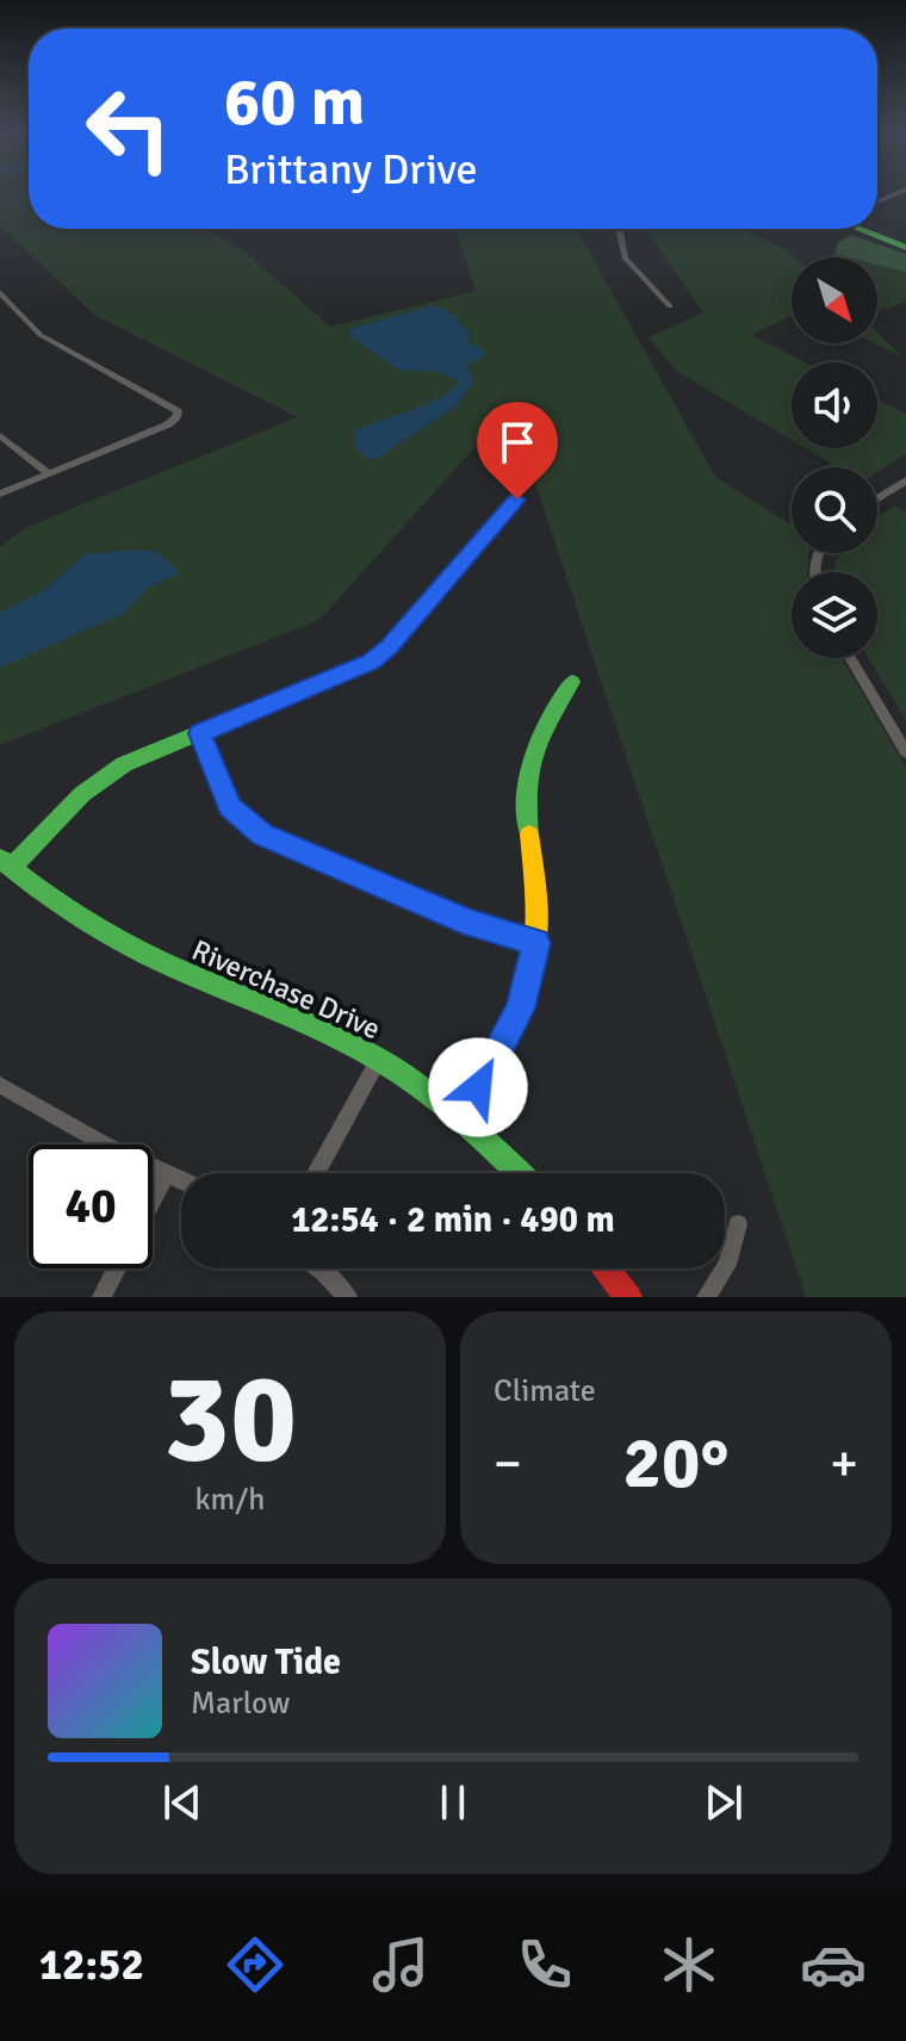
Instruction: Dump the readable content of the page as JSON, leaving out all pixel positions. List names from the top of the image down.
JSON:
{
  "streets": {
    "street": ["Riverchase Drive"]
  },
  "north": "bottom right",
  "page": {
    "turn": ["60 m", "Brittany Drive"],
    "limit": "40",
    "trip": "12:54 · 2 min · 490 m",
    "tile": [
      ["30", "km/h"],
      "Climate"
    ],
    "heat": ["−", "20°", "+"],
    "song": ["Slow Tide", "Marlow"],
    "tabs": "12:52"
  }
}
